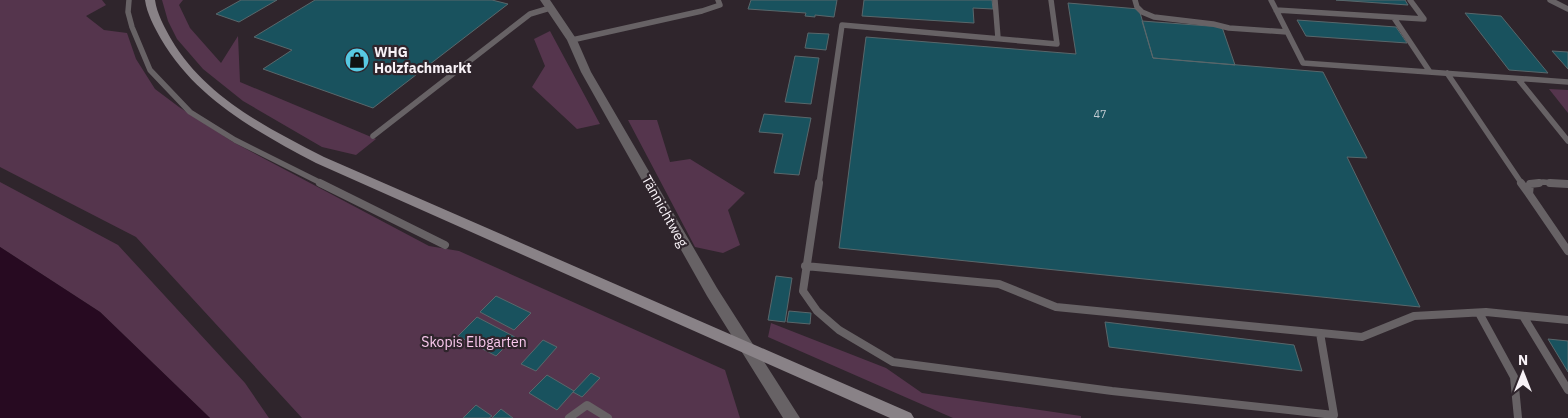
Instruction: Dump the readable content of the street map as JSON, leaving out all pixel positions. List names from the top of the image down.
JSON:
{
  "streets": {
    "street": ["Tännichtweg"]
  },
  "parks": ["Skopis Elbgarten"],
  "places": {
    "shop": ["WHG Holzfachmarkt"]
  },
  "house_numbers": ["47"],
  "north": "top"
}
